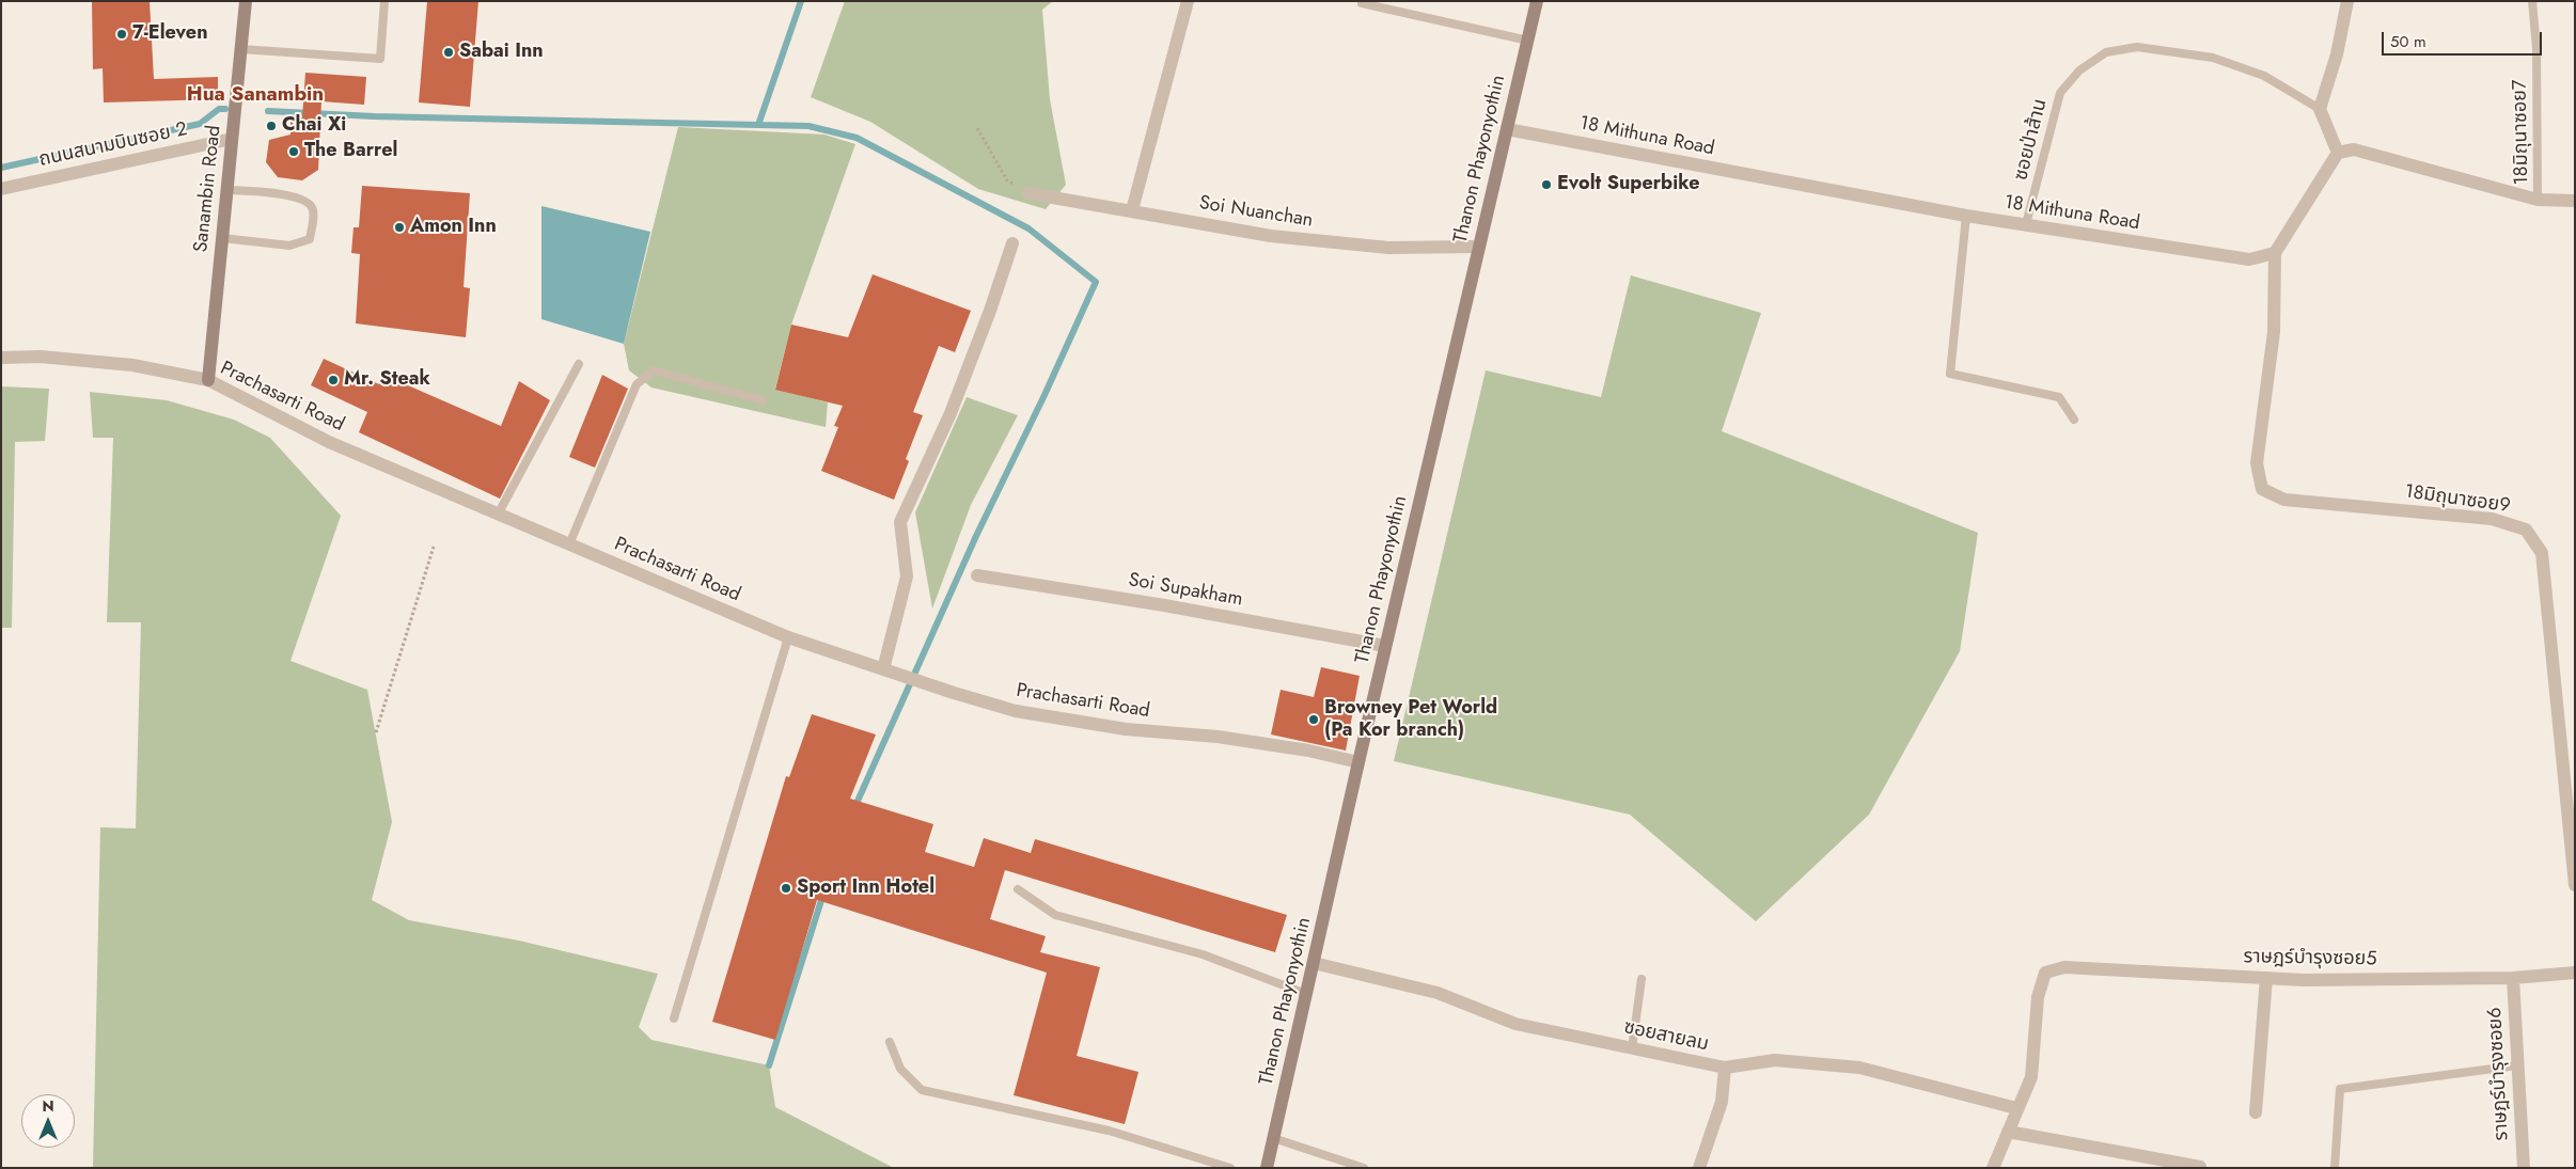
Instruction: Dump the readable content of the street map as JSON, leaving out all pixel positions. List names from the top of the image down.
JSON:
{
  "streets": {
    "main road": ["Thanon Phayonyothin", "Sanambin Road"],
    "street": [
      "18 Mithuna Road",
      "ถนนสนามบินซอย 2",
      "Soi Nuanchan",
      "Prachasarti Road",
      "18มิถุนาซอย9",
      "Soi Supakham",
      "ราษฎร์บำรุงซอย5",
      "ซอยสายลม",
      "ราษฎร์บำรุงซอย6"
    ],
    "lane": ["18มิถุนาซอย7", "ซอยป่าส้าน"]
  },
  "crossings": [
    ["18 Mithuna Road", "ซอยป่าส้าน"],
    ["18 Mithuna Road", "Thanon Phayonyothin"],
    ["18 Mithuna Road", "18มิถุนาซอย9"],
    ["ถนนสนามบินซอย 2", "Sanambin Road"],
    ["Thanon Phayonyothin", "Soi Nuanchan"],
    ["Thanon Phayonyothin", "Prachasarti Road"],
    ["Thanon Phayonyothin", "Soi Supakham"],
    ["Thanon Phayonyothin", "ซอยสายลม"],
    ["Sanambin Road", "Prachasarti Road"],
    ["ราษฎร์บำรุงซอย5", "ซอยสายลม"],
    ["ราษฎร์บำรุงซอย5", "ราษฎร์บำรุงซอย6"]
  ],
  "districts": ["Hua Sanambin"],
  "places": [
    "7-Eleven",
    "Sabai Inn",
    "Chai Xi",
    "The Barrel",
    "Evolt Superbike",
    "Amon Inn",
    "Mr. Steak",
    "Browney Pet World (Pa Kor branch)",
    "Sport Inn Hotel"
  ],
  "scale_bar": "50 m",
  "north": "top"
}
